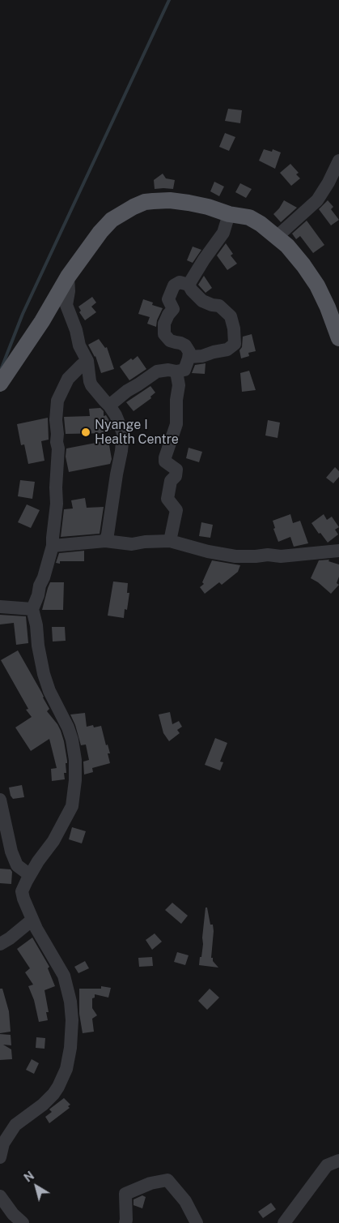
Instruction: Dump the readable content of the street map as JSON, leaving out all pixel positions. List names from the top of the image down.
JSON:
{
  "places": ["Nyange I Health Centre"],
  "north": "top left"
}
